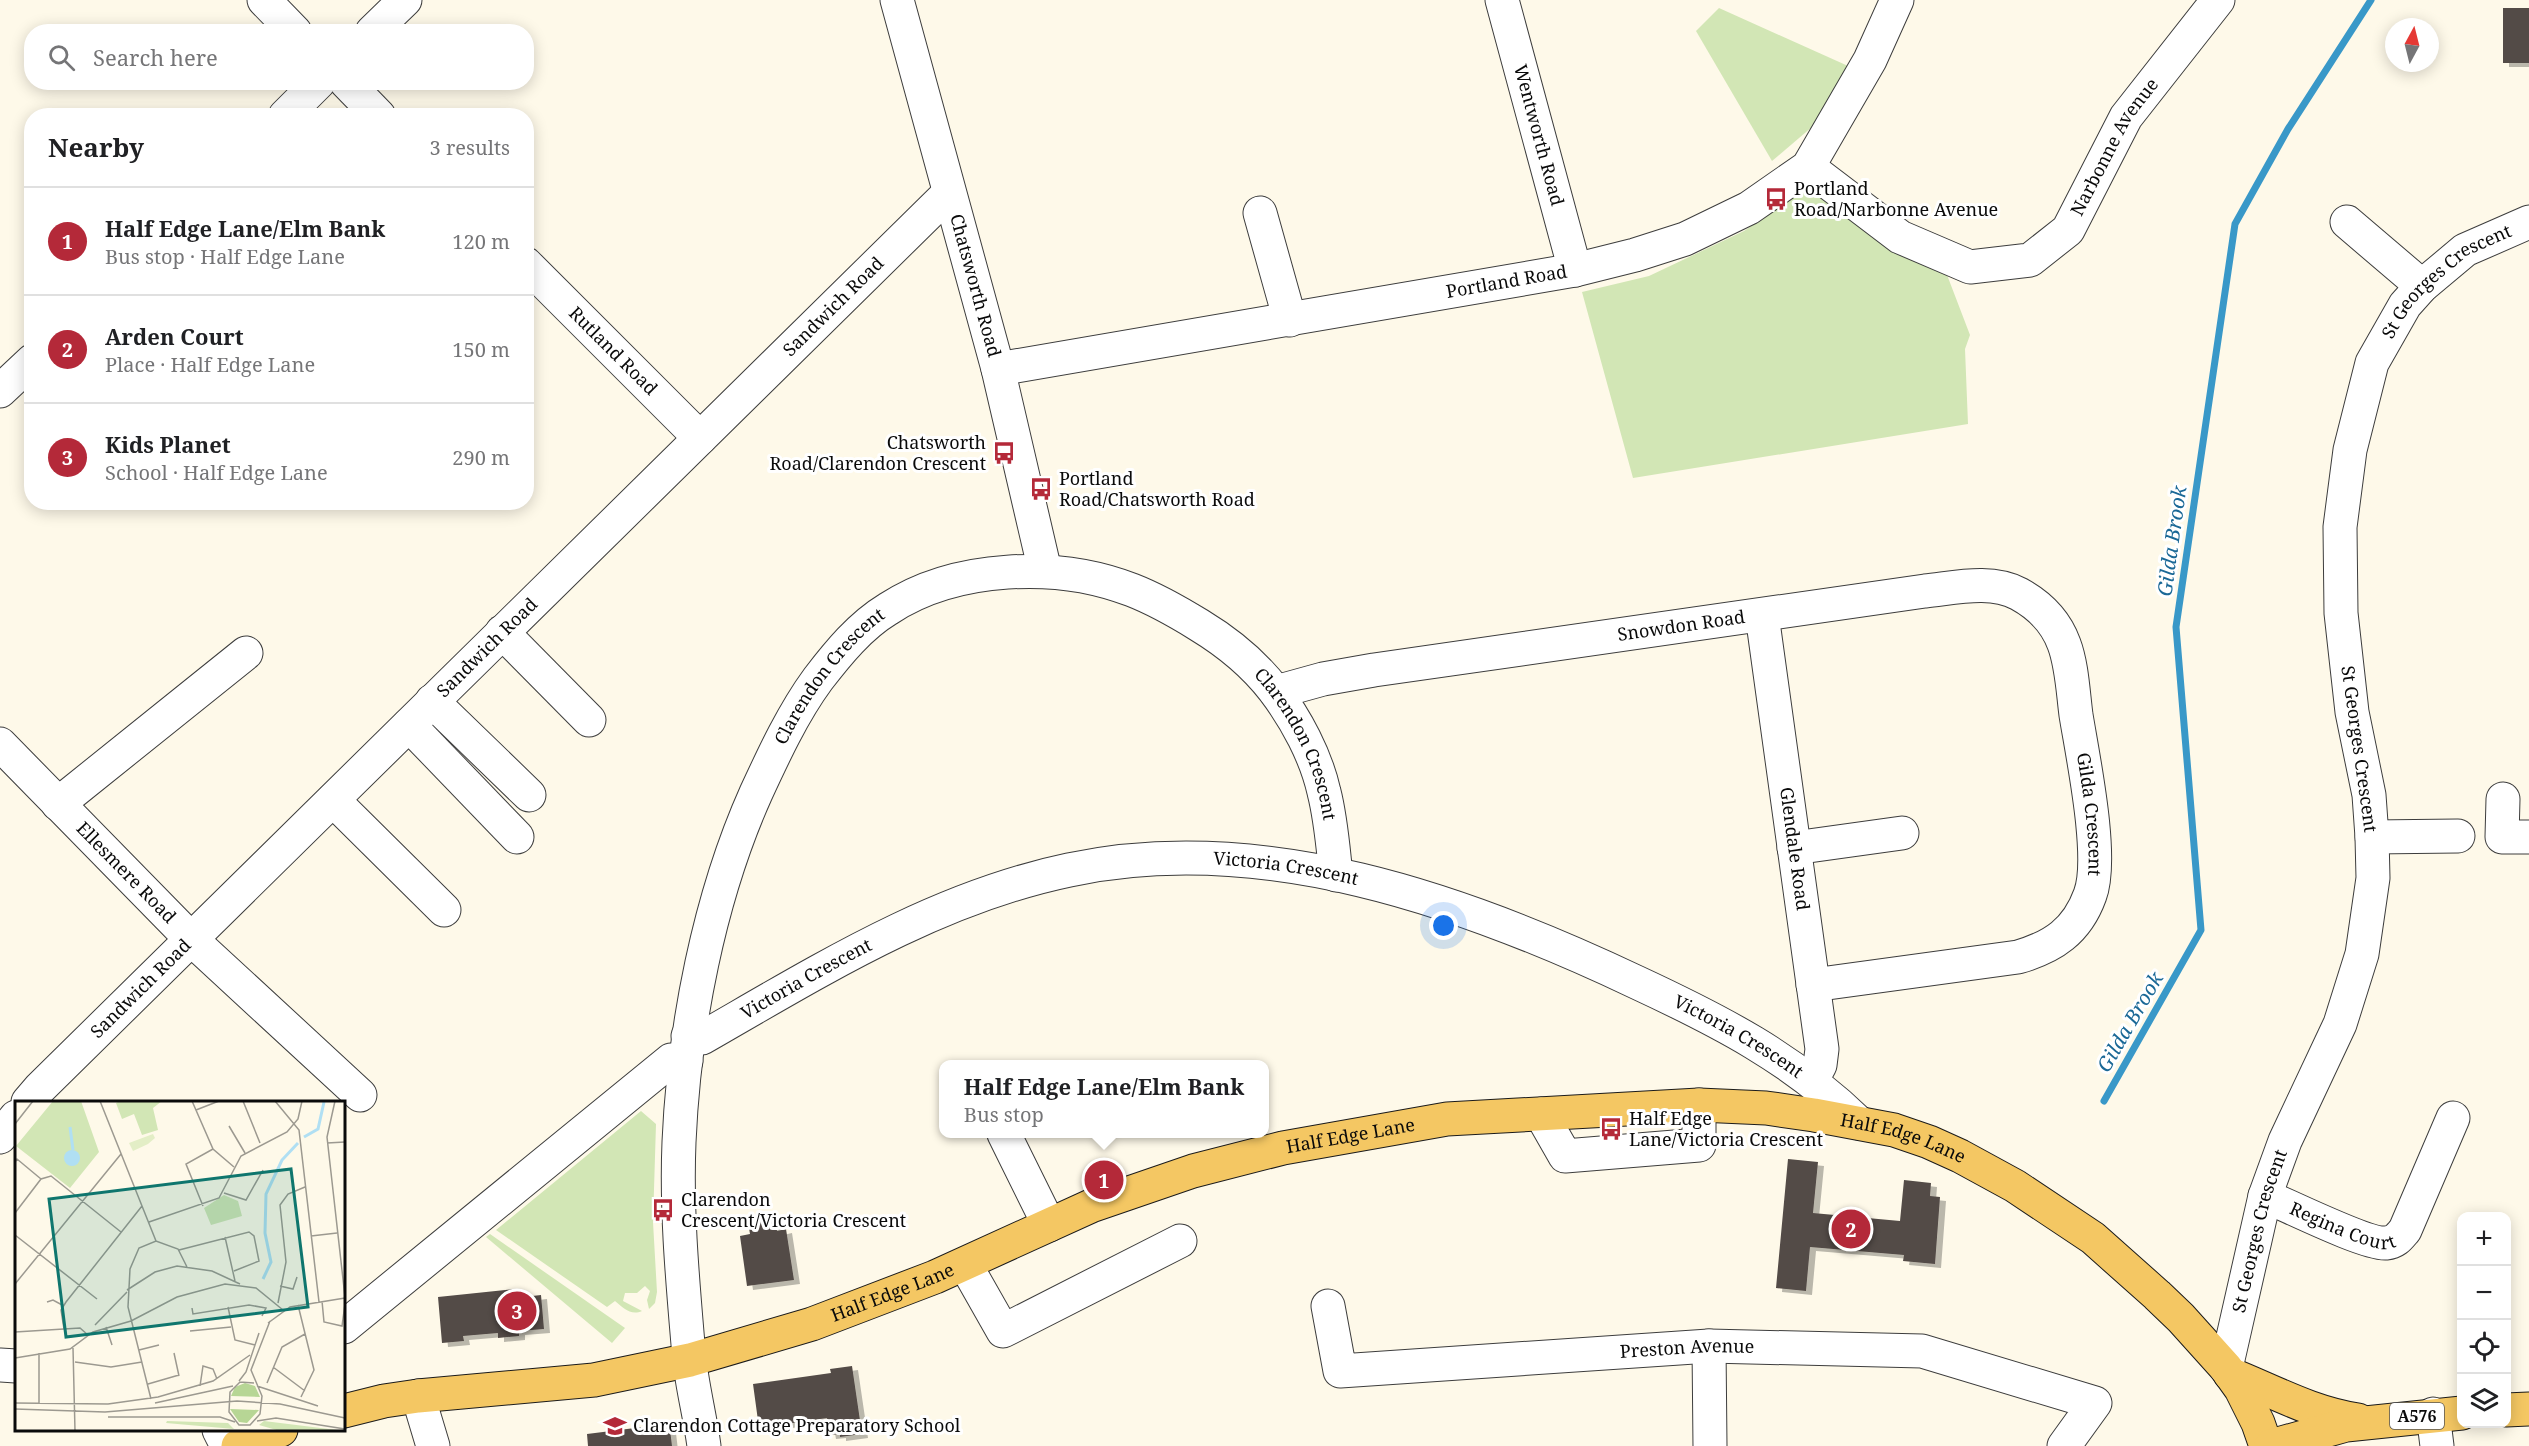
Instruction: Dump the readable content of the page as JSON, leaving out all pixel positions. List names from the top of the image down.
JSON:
{
  "streets": {
    "main road": ["Half Edge Lane", "A576"],
    "street": [
      "Wentworth Road",
      "Narbonne Avenue",
      "Portland Road",
      "Chatsworth Road",
      "St Georges Crescent",
      "Sandwich Road",
      "Rutland Road",
      "Snowdon Road",
      "Clarendon Crescent",
      "Gilda Crescent",
      "Glendale Road",
      "Victoria Crescent",
      "Ellesmere Road",
      "Regina Court",
      "Preston Avenue"
    ]
  },
  "crossings": [
    ["Wentworth Road", "Portland Road"],
    ["Narbonne Avenue", "Portland Road"],
    ["Portland Road", "Chatsworth Road"],
    ["Chatsworth Road", "Sandwich Road"],
    ["Chatsworth Road", "Clarendon Crescent"],
    ["St Georges Crescent", "Half Edge Lane"],
    ["St Georges Crescent", "Regina Court"],
    ["Sandwich Road", "Rutland Road"],
    ["Sandwich Road", "Ellesmere Road"],
    ["Snowdon Road", "Clarendon Crescent"],
    ["Snowdon Road", "Gilda Crescent"],
    ["Snowdon Road", "Glendale Road"],
    ["Clarendon Crescent", "Victoria Crescent"],
    ["Clarendon Crescent", "Half Edge Lane"],
    ["Gilda Crescent", "Glendale Road"],
    ["Glendale Road", "Victoria Crescent"],
    ["Victoria Crescent", "Half Edge Lane"]
  ],
  "water": ["Gilda Brook"],
  "places": {
    "bus stop": [
      "Portland Road/Narbonne Avenue",
      "Chatsworth Road/Clarendon Crescent",
      "Portland Road/Chatsworth Road",
      "Half Edge Lane/Victoria Crescent",
      "Clarendon Crescent/Victoria Crescent"
    ],
    "school or university": ["Clarendon Cottage Preparatory School"]
  },
  "north": "top",
  "page": {
    "search": "Search here",
    "heading": ["Nearby", "3 results"],
    "list": [
      {
        "mark": "1",
        "name": "Half Edge Lane/Elm Bank",
        "note": "Bus stop · Half Edge Lane",
        "value": "120 m"
      },
      {
        "mark": "2",
        "name": "Arden Court",
        "note": "Place · Half Edge Lane",
        "value": "150 m"
      },
      {
        "mark": "3",
        "name": "Kids Planet",
        "note": "School · Half Edge Lane",
        "value": "290 m"
      }
    ],
    "popup": ["Half Edge Lane/Elm Bank", "Bus stop"],
    "pins": ["1", "2", "3"],
    "map_buttons": ["+", "−"]
  }
}
